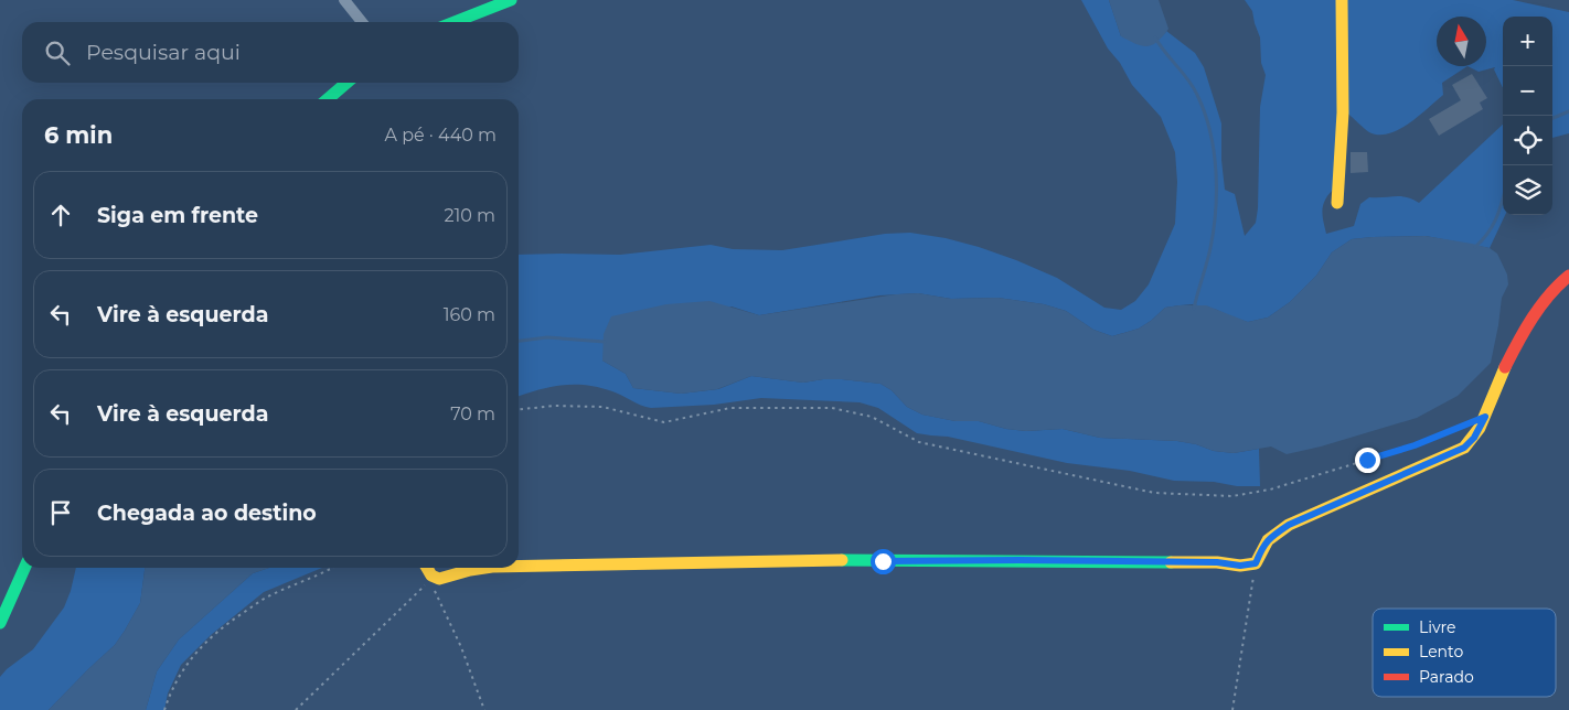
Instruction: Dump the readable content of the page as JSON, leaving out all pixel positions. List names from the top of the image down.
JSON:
{
  "legend": ["Livre", "Lento", "Parado"],
  "north": "top",
  "page": {
    "map_buttons": ["+", "−"],
    "search": "Pesquisar aqui",
    "heading": ["6 min", "A pé · 440 m"],
    "list": [
      ["Siga em frente", "210 m"],
      ["Vire à esquerda", "160 m"],
      ["Vire à esquerda", "70 m"],
      "Chegada ao destino"
    ]
  }
}
